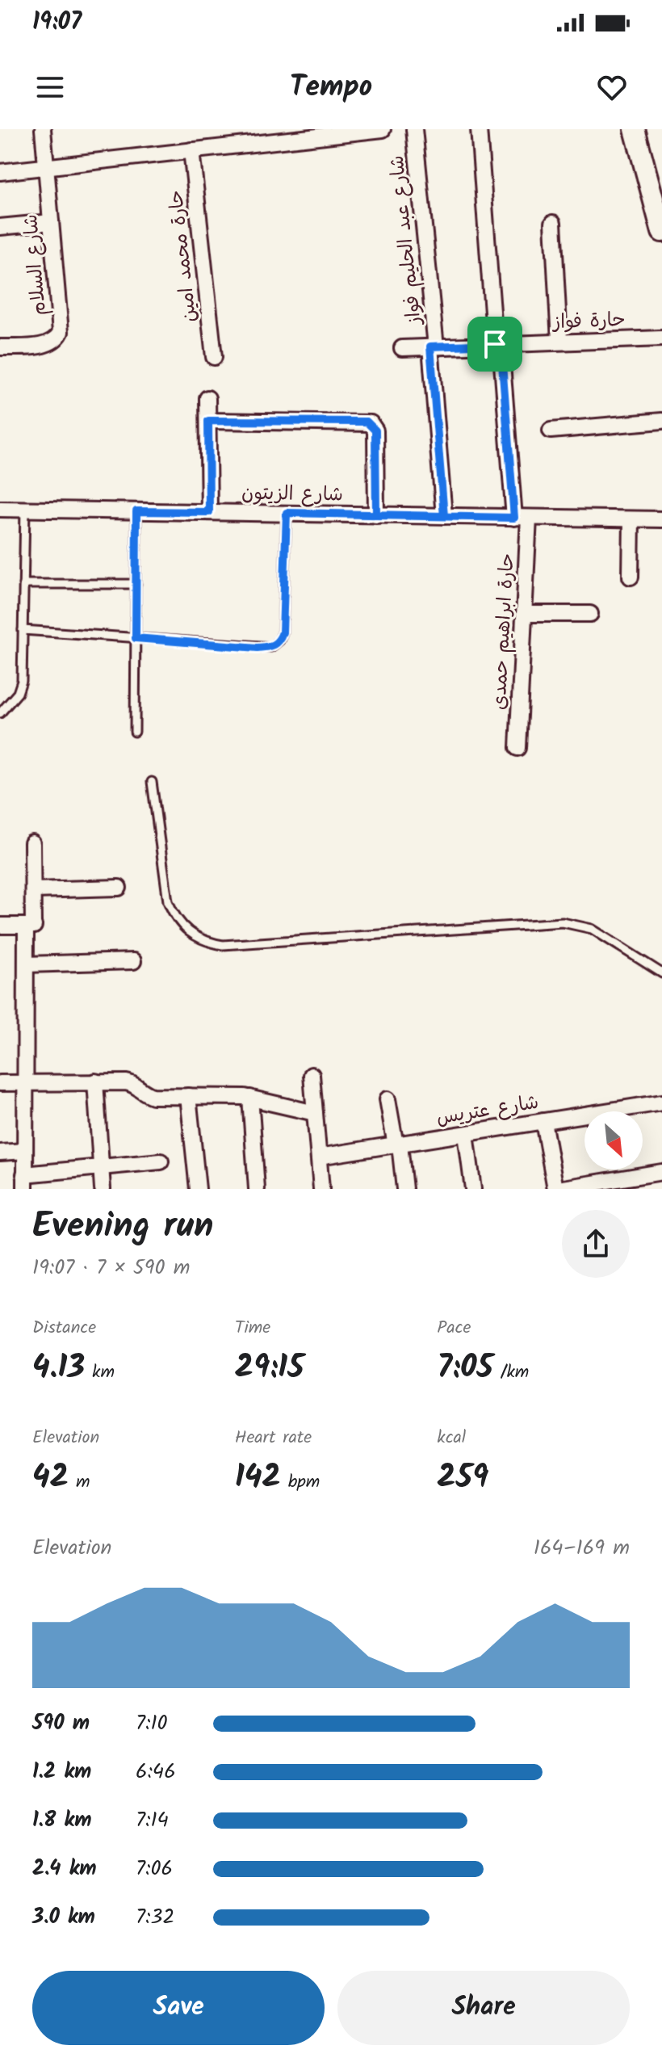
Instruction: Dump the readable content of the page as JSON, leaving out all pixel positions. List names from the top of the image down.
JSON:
{
  "streets": {
    "street": [
      "شارع عبد الحليم فواز",
      "حارة محمد امين",
      "شارع السلام",
      "حارة فواز",
      "شارع الزيتون",
      "حارة ابراهيم حمدى",
      "شارع عتريس"
    ]
  },
  "crossings": [
    ["شارع عبد الحليم فواز", "حارة فواز"],
    ["شارع عبد الحليم فواز", "شارع الزيتون"],
    ["حارة فواز", "حارة ابراهيم حمدى"],
    ["شارع الزيتون", "حارة ابراهيم حمدى"]
  ],
  "north": "bottom right",
  "page": {
    "status": "19:07",
    "header": "Tempo",
    "heading": ["Evening run", "19:07 · 7 × 590 m"],
    "stats": [
      ["Distance", "4.13 km"],
      ["Time", "29:15"],
      ["Pace", "7:05 /km"],
      ["Elevation", "42 m"],
      ["Heart rate", "142 bpm"],
      ["kcal", "259"]
    ],
    "chart": ["Elevation", "164–169 m"],
    "list": [
      {
        "name": "590 m",
        "note": "7:10"
      },
      {
        "name": "1.2 km",
        "note": "6:46"
      },
      {
        "name": "1.8 km",
        "note": "7:14"
      },
      {
        "name": "2.4 km",
        "note": "7:06"
      },
      {
        "name": "3.0 km",
        "note": "7:32"
      }
    ],
    "buttons": ["Save", "Share"]
  }
}
